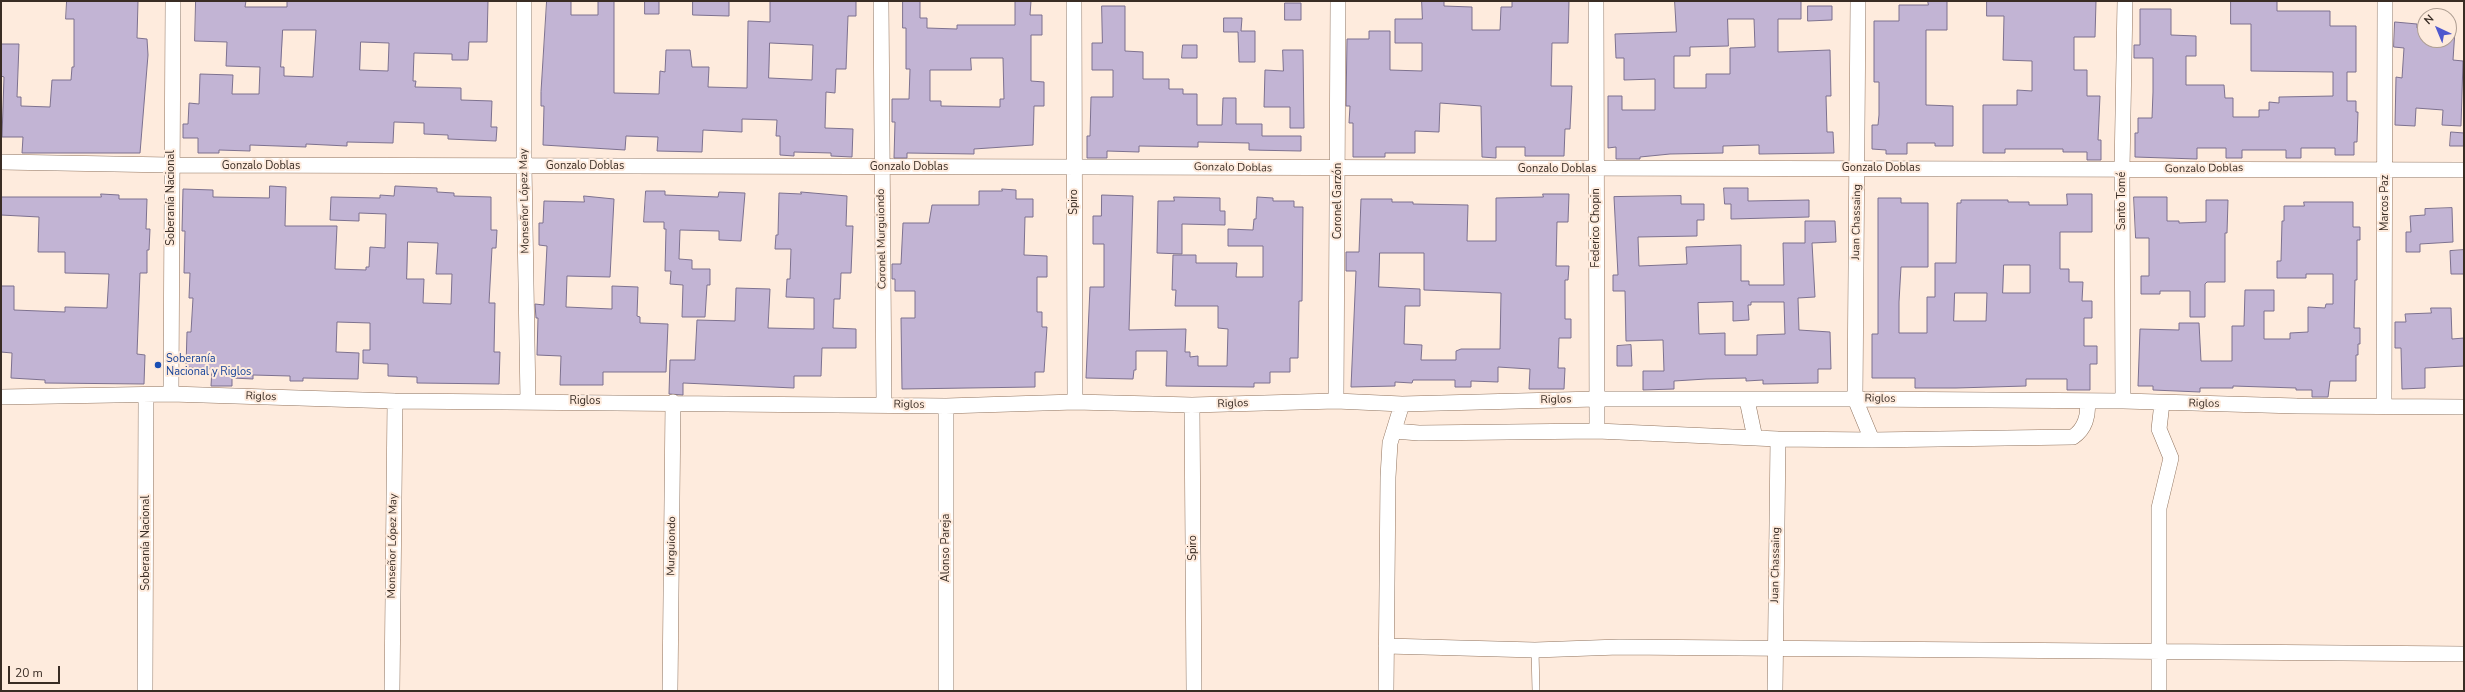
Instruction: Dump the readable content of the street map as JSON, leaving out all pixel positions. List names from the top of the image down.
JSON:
{
  "streets": {
    "street": [
      "Gonzalo Doblas",
      "Soberanía Nacional",
      "Monseñor López May",
      "Coronel Garzón",
      "Santo Tomé",
      "Spiro",
      "Marcos Paz",
      "Juan Chassaing",
      "Federico Chopin",
      "Coronel Murguiondo",
      "Riglos",
      "Murguiondo",
      "Alonso Pareja"
    ]
  },
  "crossings": [
    ["Gonzalo Doblas", "Soberanía Nacional"],
    ["Gonzalo Doblas", "Monseñor López May"],
    ["Gonzalo Doblas", "Coronel Garzón"],
    ["Gonzalo Doblas", "Santo Tomé"],
    ["Gonzalo Doblas", "Spiro"],
    ["Gonzalo Doblas", "Marcos Paz"],
    ["Gonzalo Doblas", "Juan Chassaing"],
    ["Gonzalo Doblas", "Federico Chopin"],
    ["Gonzalo Doblas", "Coronel Murguiondo"],
    ["Soberanía Nacional", "Riglos"],
    ["Monseñor López May", "Riglos"],
    ["Coronel Garzón", "Riglos"],
    ["Santo Tomé", "Riglos"],
    ["Spiro", "Riglos"],
    ["Marcos Paz", "Riglos"],
    ["Juan Chassaing", "Riglos"],
    ["Federico Chopin", "Riglos"],
    ["Coronel Murguiondo", "Riglos"],
    ["Riglos", "Murguiondo"],
    ["Riglos", "Alonso Pareja"]
  ],
  "places": ["Soberanía Nacional y Riglos"],
  "scale_bar": "20 m",
  "north": "top left"
}
